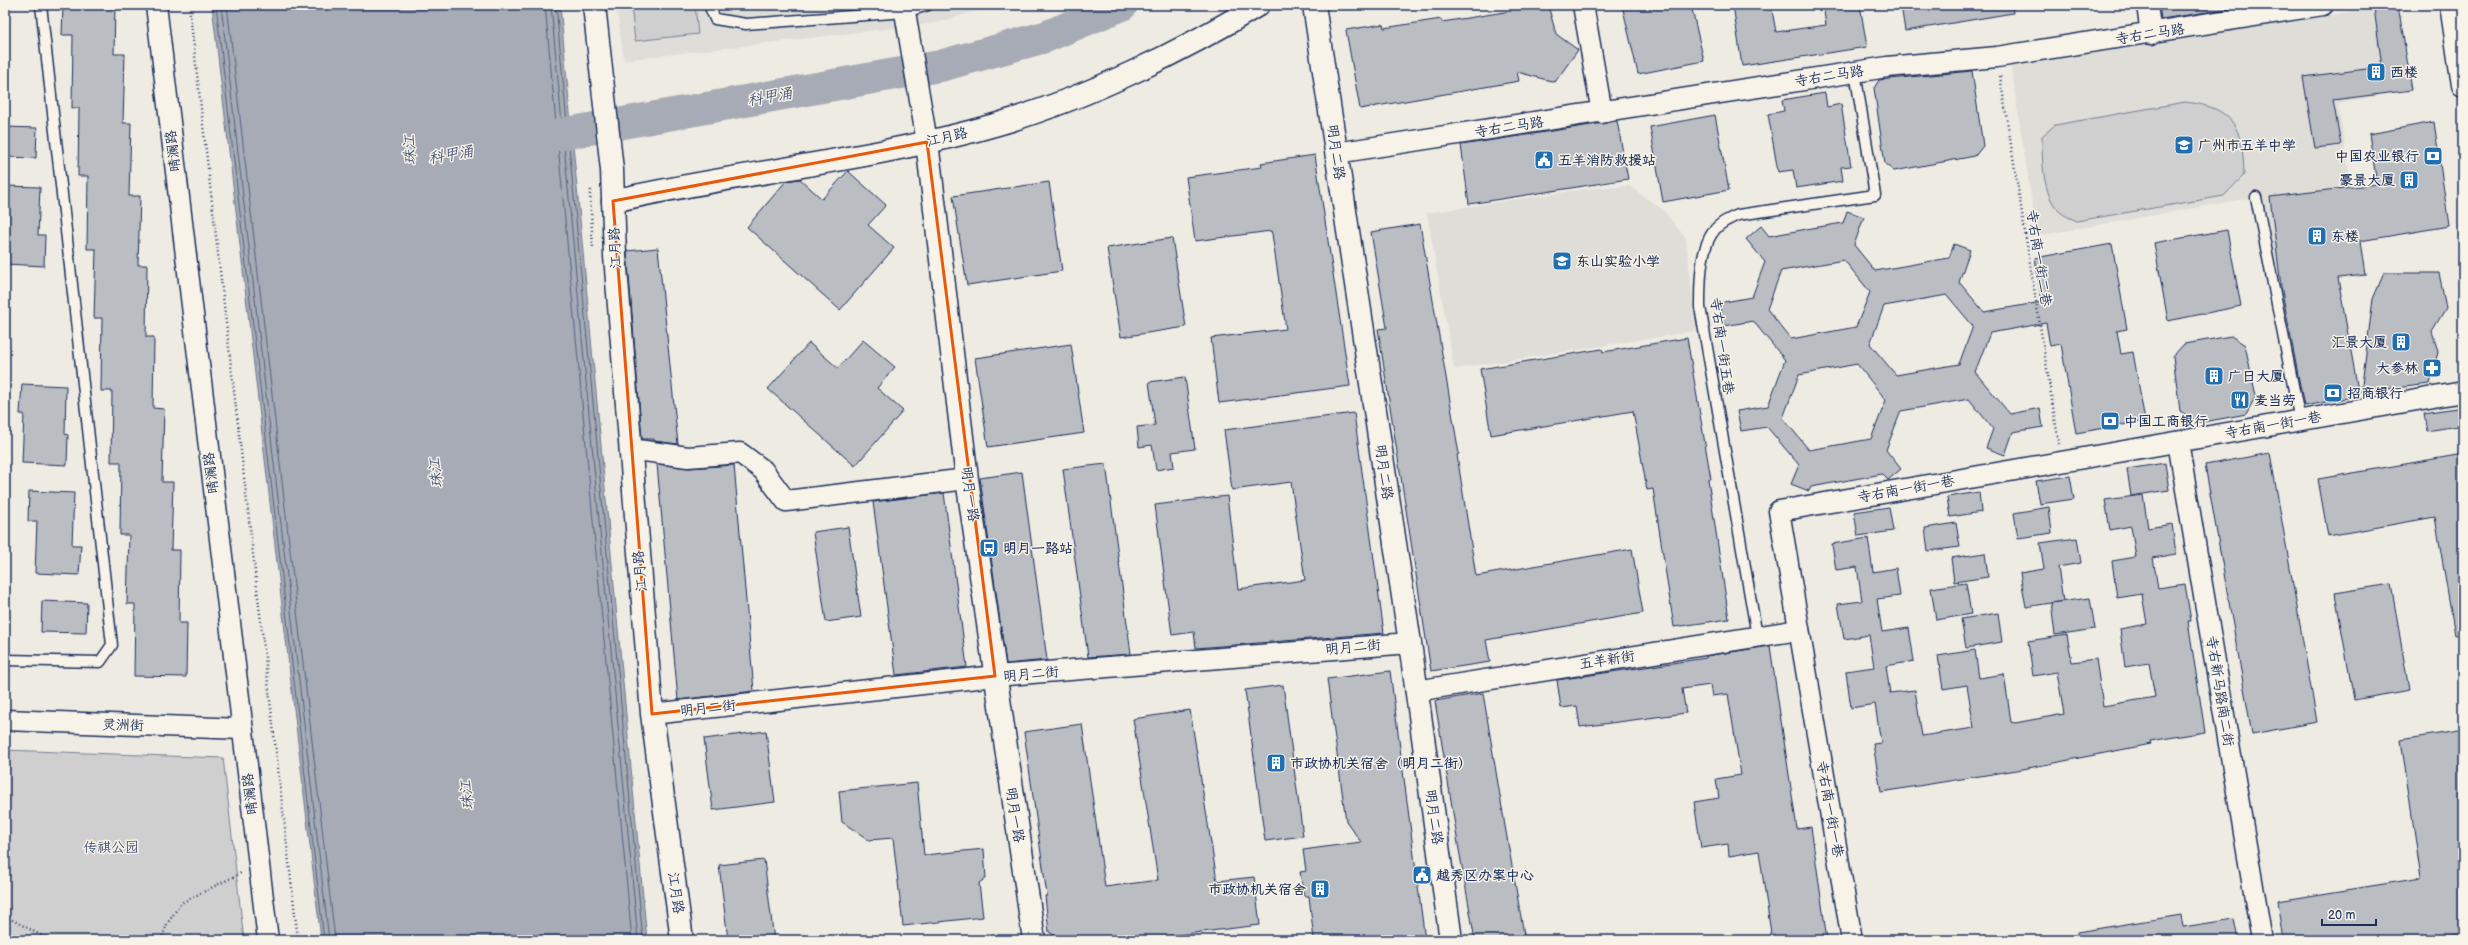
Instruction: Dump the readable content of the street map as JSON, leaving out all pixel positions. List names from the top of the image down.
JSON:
{
  "streets": {
    "street": [
      "寺右二马路",
      "江月路",
      "晴澜路",
      "明月二路",
      "寺右南一街一巷",
      "明月一路",
      "明月二街",
      "五羊新街",
      "寺右新马路南二街",
      "灵洲街"
    ],
    "lane": ["寺右南一街五巷"],
    "path": ["寺右南一街二巷"]
  },
  "crossings": [
    ["寺右二马路", "明月二路"],
    ["寺右二马路", "寺右南一街二巷"],
    ["寺右二马路", "寺右南一街五巷"],
    ["江月路", "明月一路"],
    ["江月路", "明月二街"],
    ["晴澜路", "灵洲街"],
    ["明月二路", "明月二街"],
    ["明月二路", "五羊新街"],
    ["寺右南一街二巷", "寺右南一街一巷"],
    ["寺右南一街五巷", "五羊新街"],
    ["寺右南一街一巷", "五羊新街"],
    ["寺右南一街一巷", "寺右新马路南二街"],
    ["明月一路", "明月二街"]
  ],
  "water": ["科甲涌", "珠江"],
  "parks": ["传祺公园"],
  "places": {
    "building": [
      "西楼",
      "豪景大厦",
      "东楼",
      "汇景大厦",
      "广日大厦",
      "市政协机关宿舍（明月二街）",
      "市政协机关宿舍"
    ],
    "school or university": ["广州市五羊中学", "东山实验小学"],
    "bank": ["中国农业银行", "招商银行", "中国工商银行"],
    "public building": ["五羊消防救援站", "越秀区办案中心"],
    "pharmacy": ["大参林"],
    "restaurant": ["麦当劳"],
    "bus stop": ["明月一路站"]
  },
  "scale_bar": "20 m"
}
